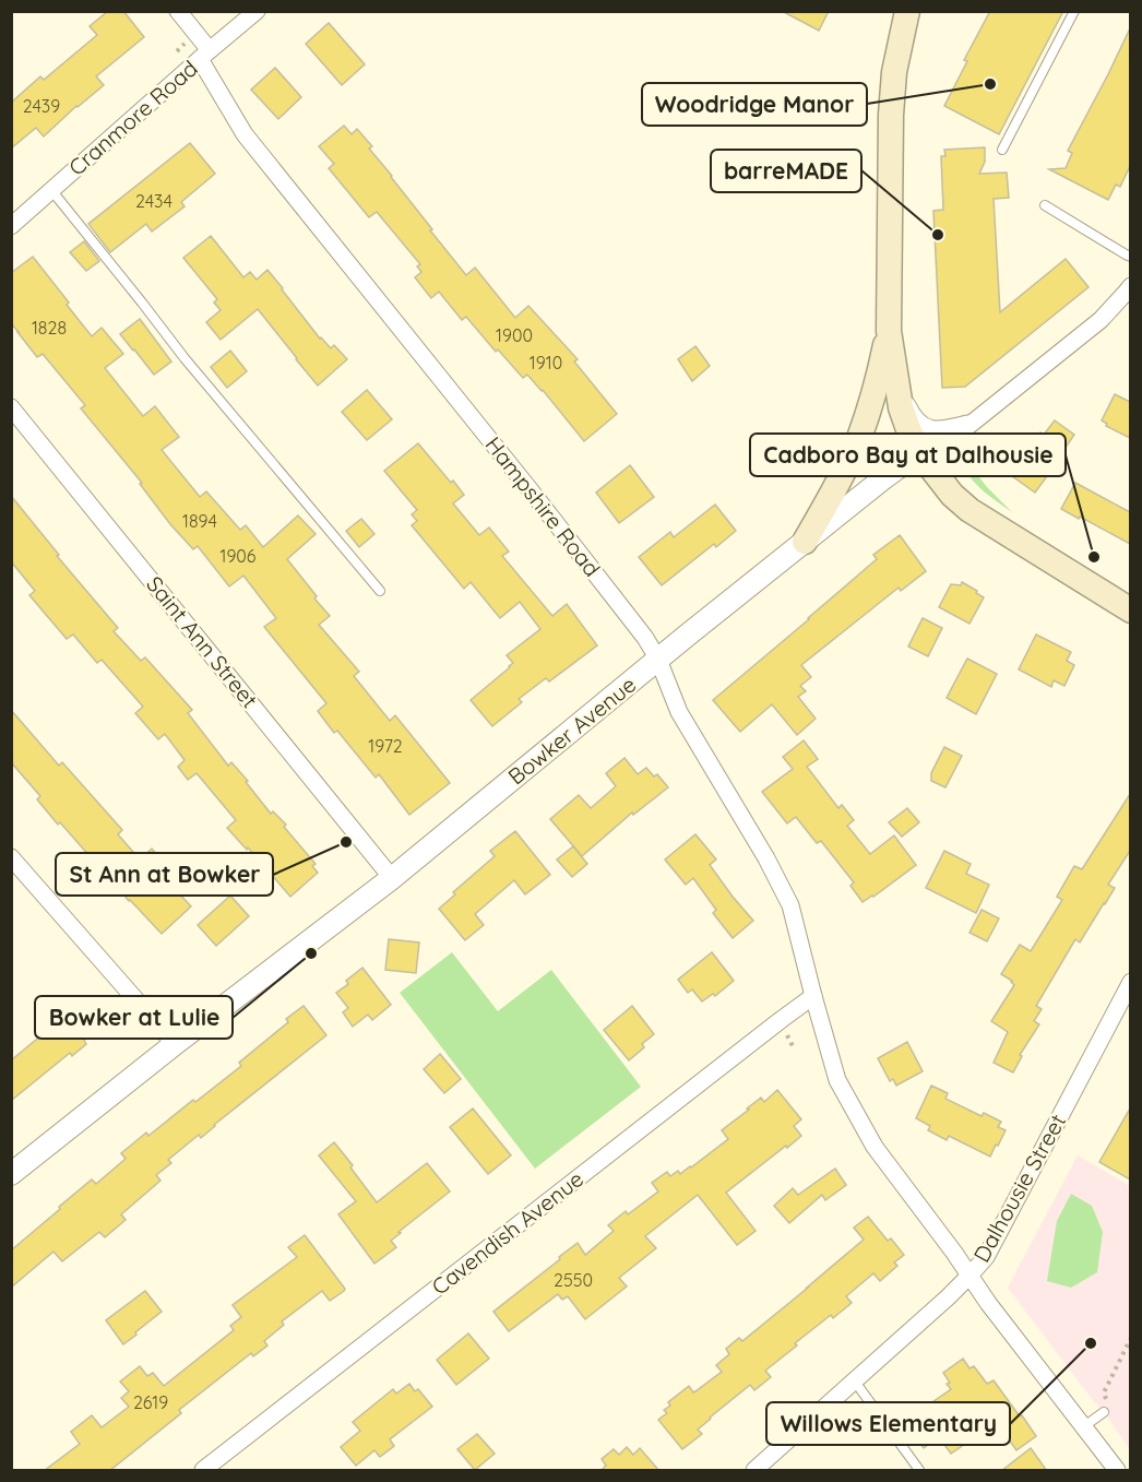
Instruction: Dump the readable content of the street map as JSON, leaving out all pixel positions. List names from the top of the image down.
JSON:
{
  "streets": {
    "street": [
      "Cranmore Road",
      "Hampshire Road",
      "Saint Ann Street",
      "Bowker Avenue",
      "Dalhousie Street",
      "Cavendish Avenue"
    ]
  },
  "crossings": [
    ["Cranmore Road", "Hampshire Road"],
    ["Hampshire Road", "Bowker Avenue"],
    ["Hampshire Road", "Dalhousie Street"],
    ["Hampshire Road", "Cavendish Avenue"],
    ["Saint Ann Street", "Bowker Avenue"]
  ],
  "places": [
    "Woodridge Manor",
    "barreMADE",
    "Cadboro Bay at Dalhousie",
    "St Ann at Bowker",
    "Bowker at Lulie",
    "Willows Elementary"
  ],
  "house_numbers": [
    "2439",
    "2434",
    "1828",
    "1900",
    "1910",
    "1894",
    "1906",
    "1972",
    "2550",
    "2619"
  ]
}
